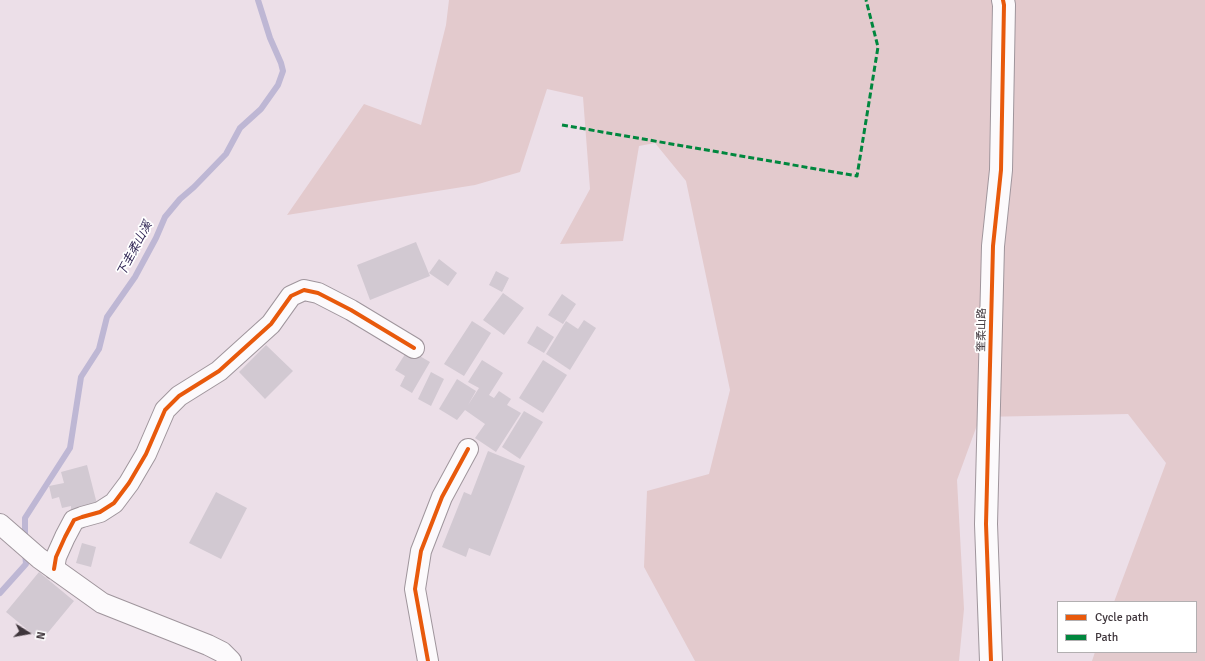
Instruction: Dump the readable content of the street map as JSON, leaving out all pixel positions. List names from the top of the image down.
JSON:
{
  "streets": {
    "street": ["奎柔山路"]
  },
  "water": ["下圭柔山溪"],
  "legend": ["Cycle path", "Path"],
  "north": "right"
}
